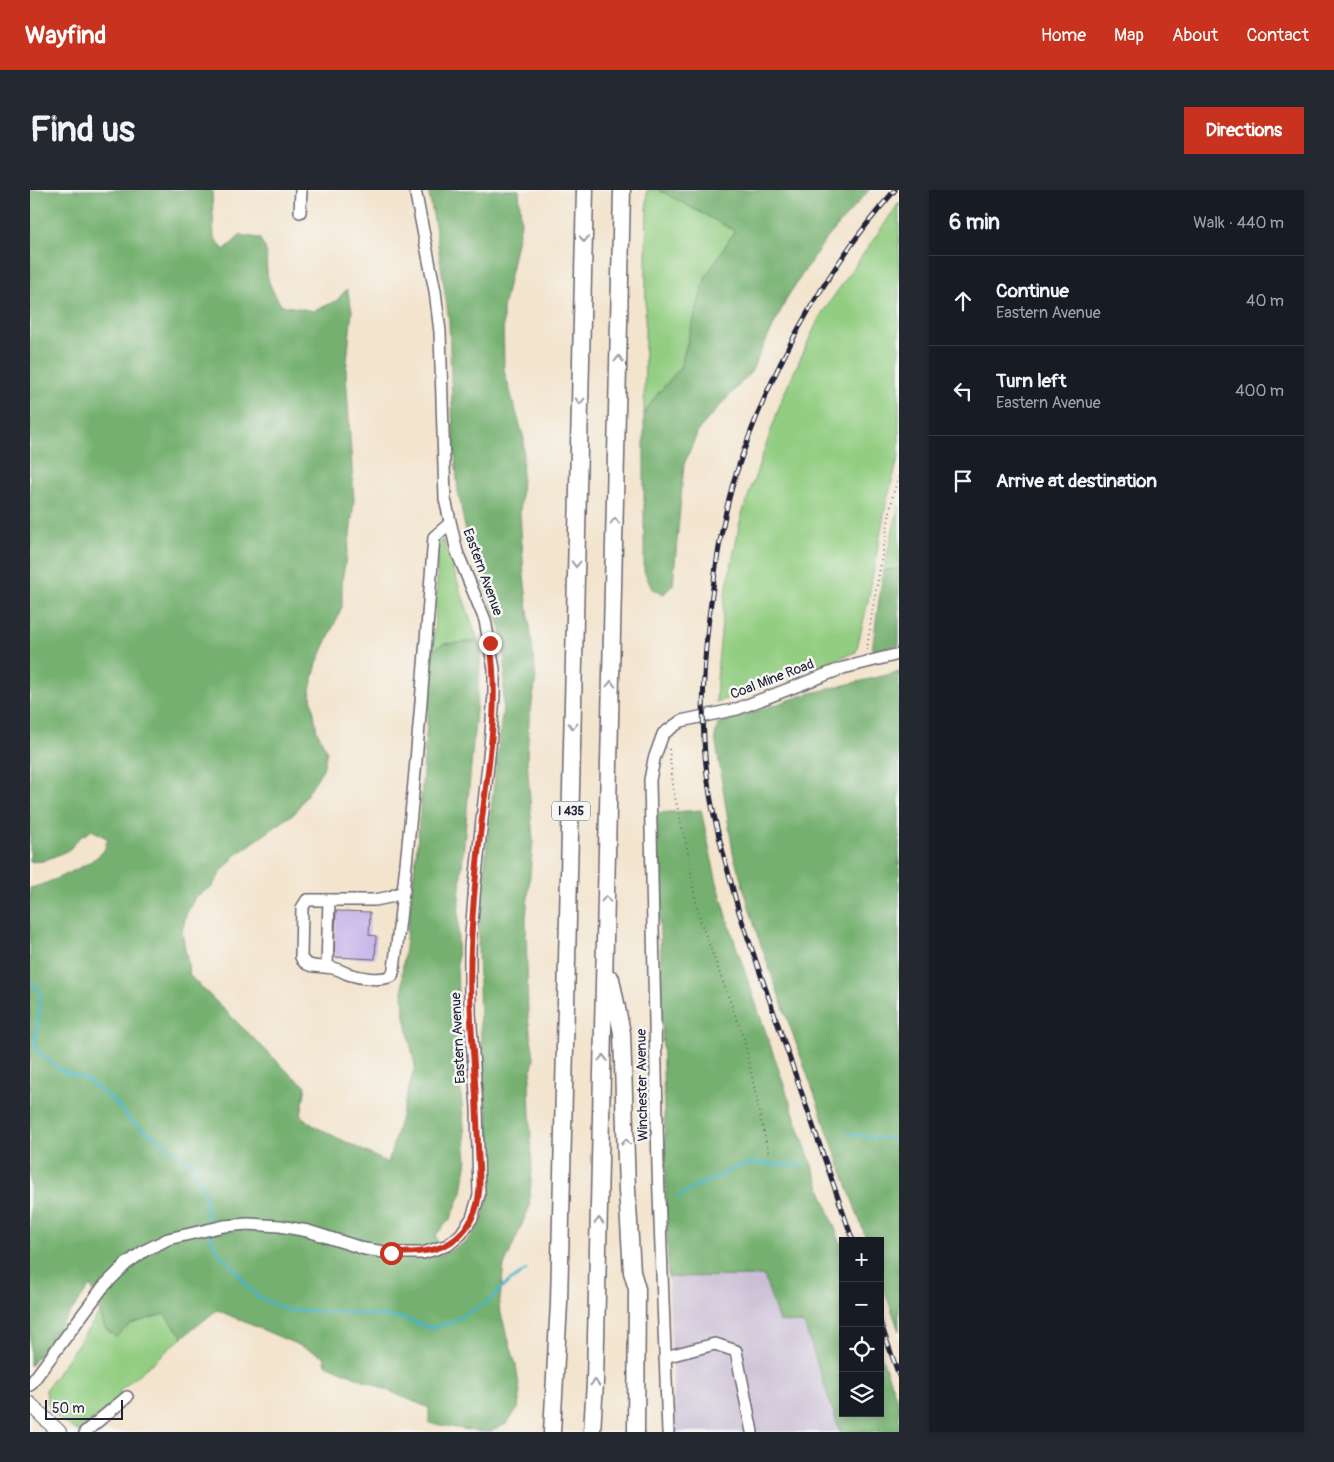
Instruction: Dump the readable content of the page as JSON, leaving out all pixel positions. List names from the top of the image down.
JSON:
{
  "streets": {
    "highway": ["I 435"],
    "street": ["Eastern Avenue", "Coal Mine Road", "Winchester Avenue"]
  },
  "crossings": [
    ["Coal Mine Road", "Winchester Avenue"]
  ],
  "scale_bar": "50 m",
  "page": {
    "header": "Wayfind",
    "nav": [
      "Home",
      "Map",
      "About",
      "Contact"
    ],
    "buttons": "Directions",
    "title": "Find us",
    "heading": ["6 min", "Walk · 440 m"],
    "list": [
      ["Continue", "Eastern Avenue", "40 m"],
      ["Turn left", "Eastern Avenue", "400 m"],
      "Arrive at destination"
    ],
    "map_buttons": ["+", "−"],
    "scale": "50 m"
  }
}
